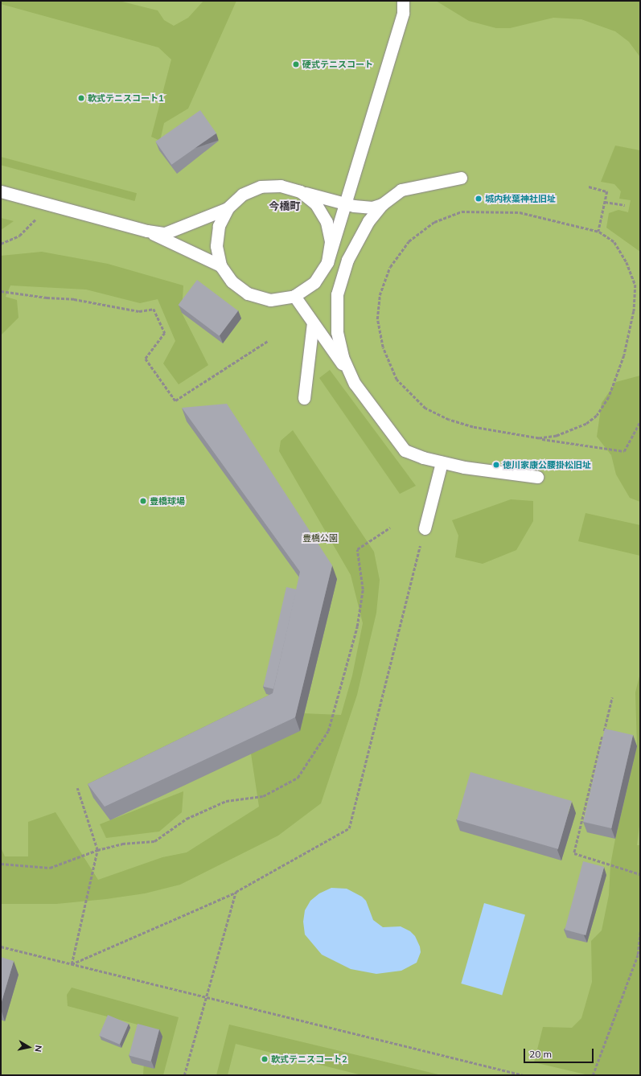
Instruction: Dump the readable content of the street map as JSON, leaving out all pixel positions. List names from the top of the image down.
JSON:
{
  "districts": ["今橋町"],
  "parks": ["豊橋公園"],
  "places": [
    "硬式テニスコート",
    "軟式テニスコート1",
    "城内秋葉神社旧址",
    "徳川家康公腰掛松旧址",
    "豊橋球場",
    "軟式テニスコート2"
  ],
  "scale_bar": "20 m",
  "north": "right"
}
